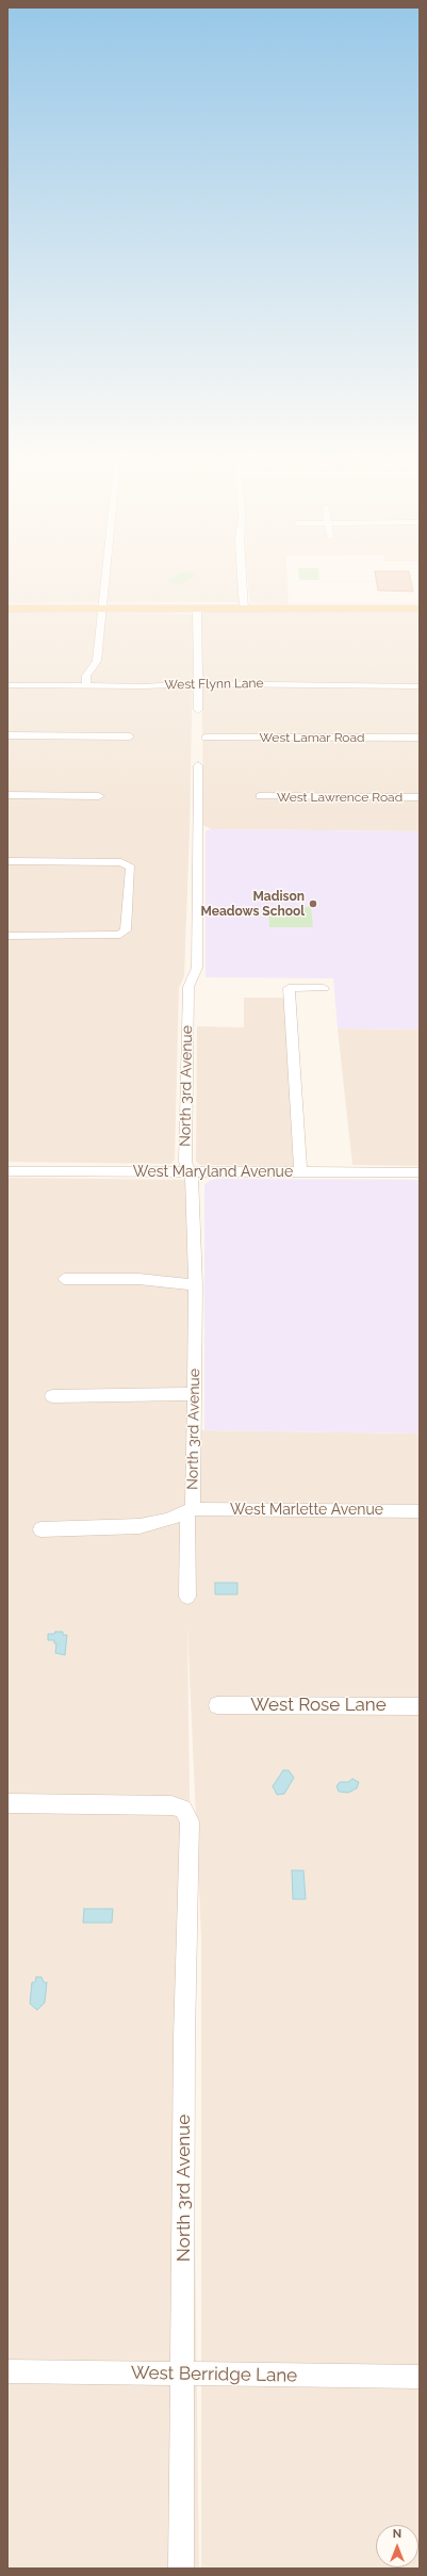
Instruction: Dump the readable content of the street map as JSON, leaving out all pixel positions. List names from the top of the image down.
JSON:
{
  "streets": {
    "street": [
      "West Flynn Lane",
      "West Lamar Road",
      "West Lawrence Road",
      "North 3rd Avenue",
      "West Maryland Avenue",
      "West Marlette Avenue",
      "West Rose Lane",
      "West Berridge Lane"
    ]
  },
  "crossings": [
    ["North 3rd Avenue", "West Maryland Avenue"],
    ["North 3rd Avenue", "West Marlette Avenue"],
    ["North 3rd Avenue", "West Berridge Lane"]
  ],
  "places": ["Madison Meadows School"],
  "north": "top"
}
